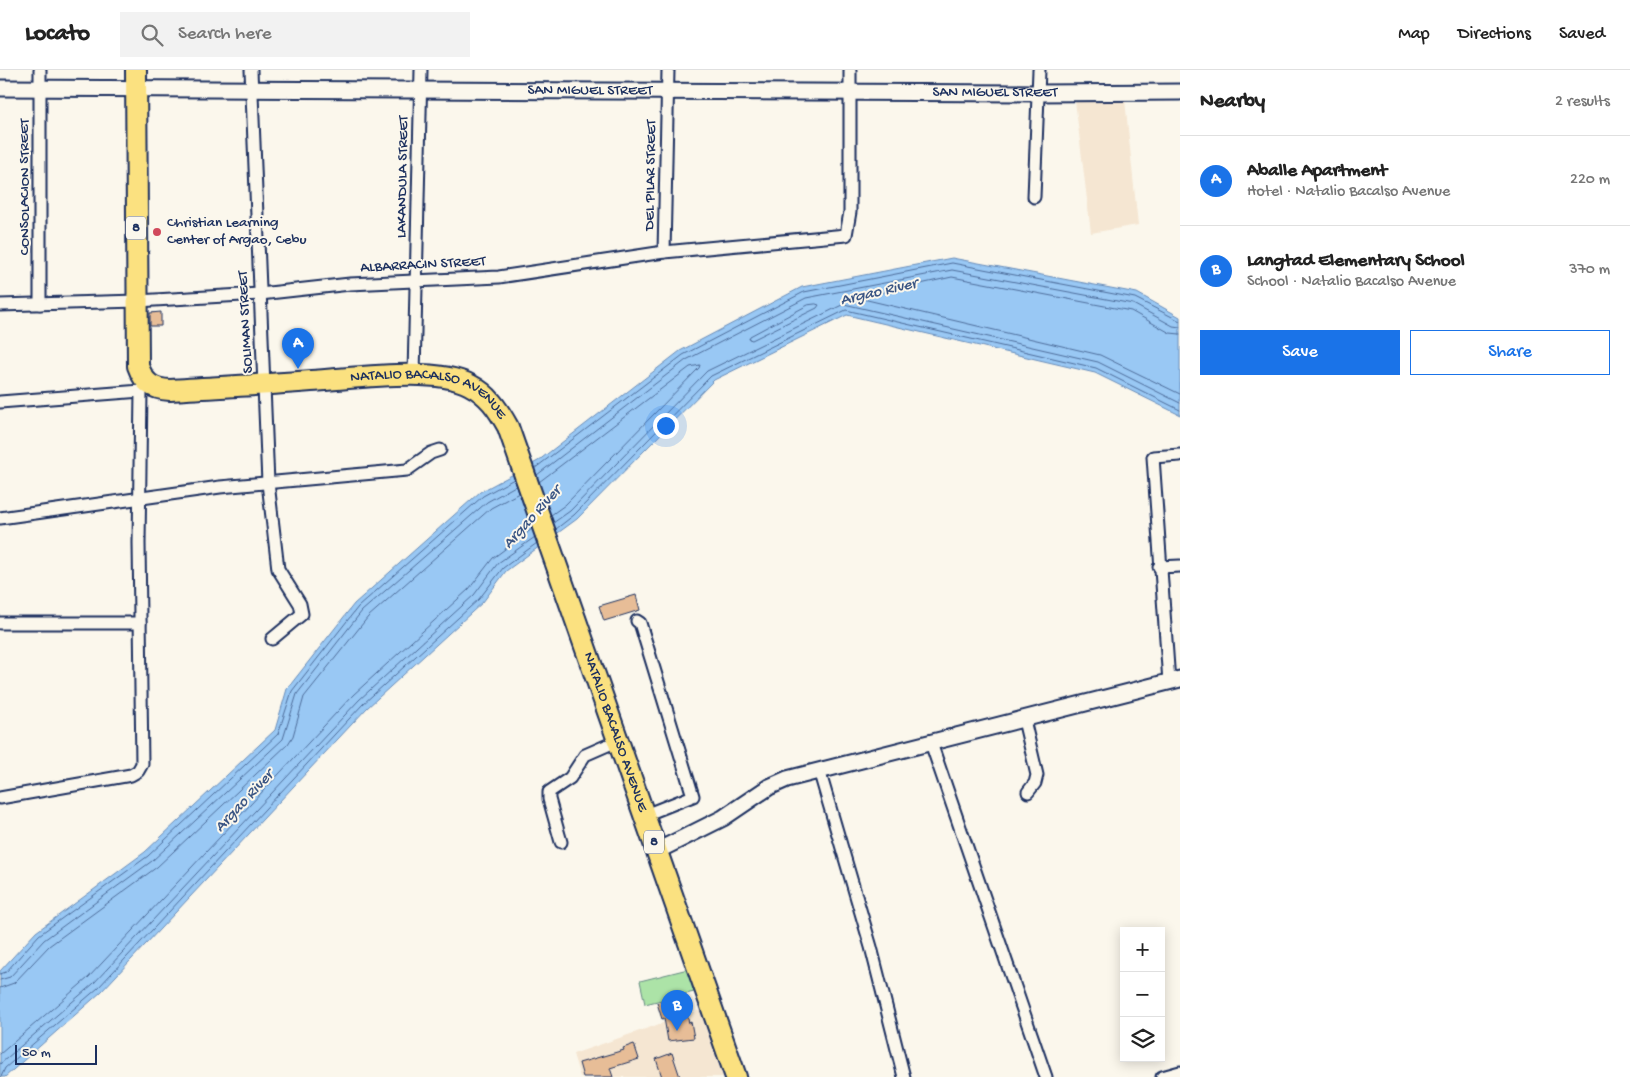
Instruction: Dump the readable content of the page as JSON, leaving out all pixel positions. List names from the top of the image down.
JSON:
{
  "streets": {
    "highway": ["8", "NATALIO BACALSO AVENUE"],
    "main road": ["SAN MIGUEL STREET"],
    "street": [
      "DEL PILAR STREET",
      "LAKANDULA STREET",
      "CONSOLACION STREET",
      "ALBARRACIN STREET",
      "SOLIMAN STREET"
    ]
  },
  "crossings": [
    ["SAN MIGUEL STREET", "DEL PILAR STREET"],
    ["SAN MIGUEL STREET", "LAKANDULA STREET"],
    ["SAN MIGUEL STREET", "CONSOLACION STREET"],
    ["SAN MIGUEL STREET", "8"],
    ["SAN MIGUEL STREET", "ALBARRACIN STREET"],
    ["SAN MIGUEL STREET", "SOLIMAN STREET"],
    ["DEL PILAR STREET", "ALBARRACIN STREET"],
    ["LAKANDULA STREET", "ALBARRACIN STREET"],
    ["LAKANDULA STREET", "NATALIO BACALSO AVENUE"],
    ["CONSOLACION STREET", "ALBARRACIN STREET"],
    ["8", "ALBARRACIN STREET"],
    ["8", "NATALIO BACALSO AVENUE"],
    ["ALBARRACIN STREET", "SOLIMAN STREET"],
    ["SOLIMAN STREET", "NATALIO BACALSO AVENUE"]
  ],
  "water": ["Argao River"],
  "places": ["Christian Learning Center of Argao, Cebu"],
  "scale_bar": "50 m",
  "page": {
    "header": "Locato",
    "search": "Search here",
    "nav": ["Map", "Directions", "Saved"],
    "heading": ["Nearby", "2 results"],
    "list": [
      {
        "mark": "A",
        "name": "Aballe Apartment",
        "note": "Hotel · Natalio Bacalso Avenue",
        "value": "220 m"
      },
      {
        "mark": "B",
        "name": "Langtad Elementary School",
        "note": "School · Natalio Bacalso Avenue",
        "value": "370 m"
      }
    ],
    "buttons": ["Save", "Share"],
    "pins": ["A", "B"],
    "map_buttons": ["+", "−"],
    "scale": "50 m"
  }
}
